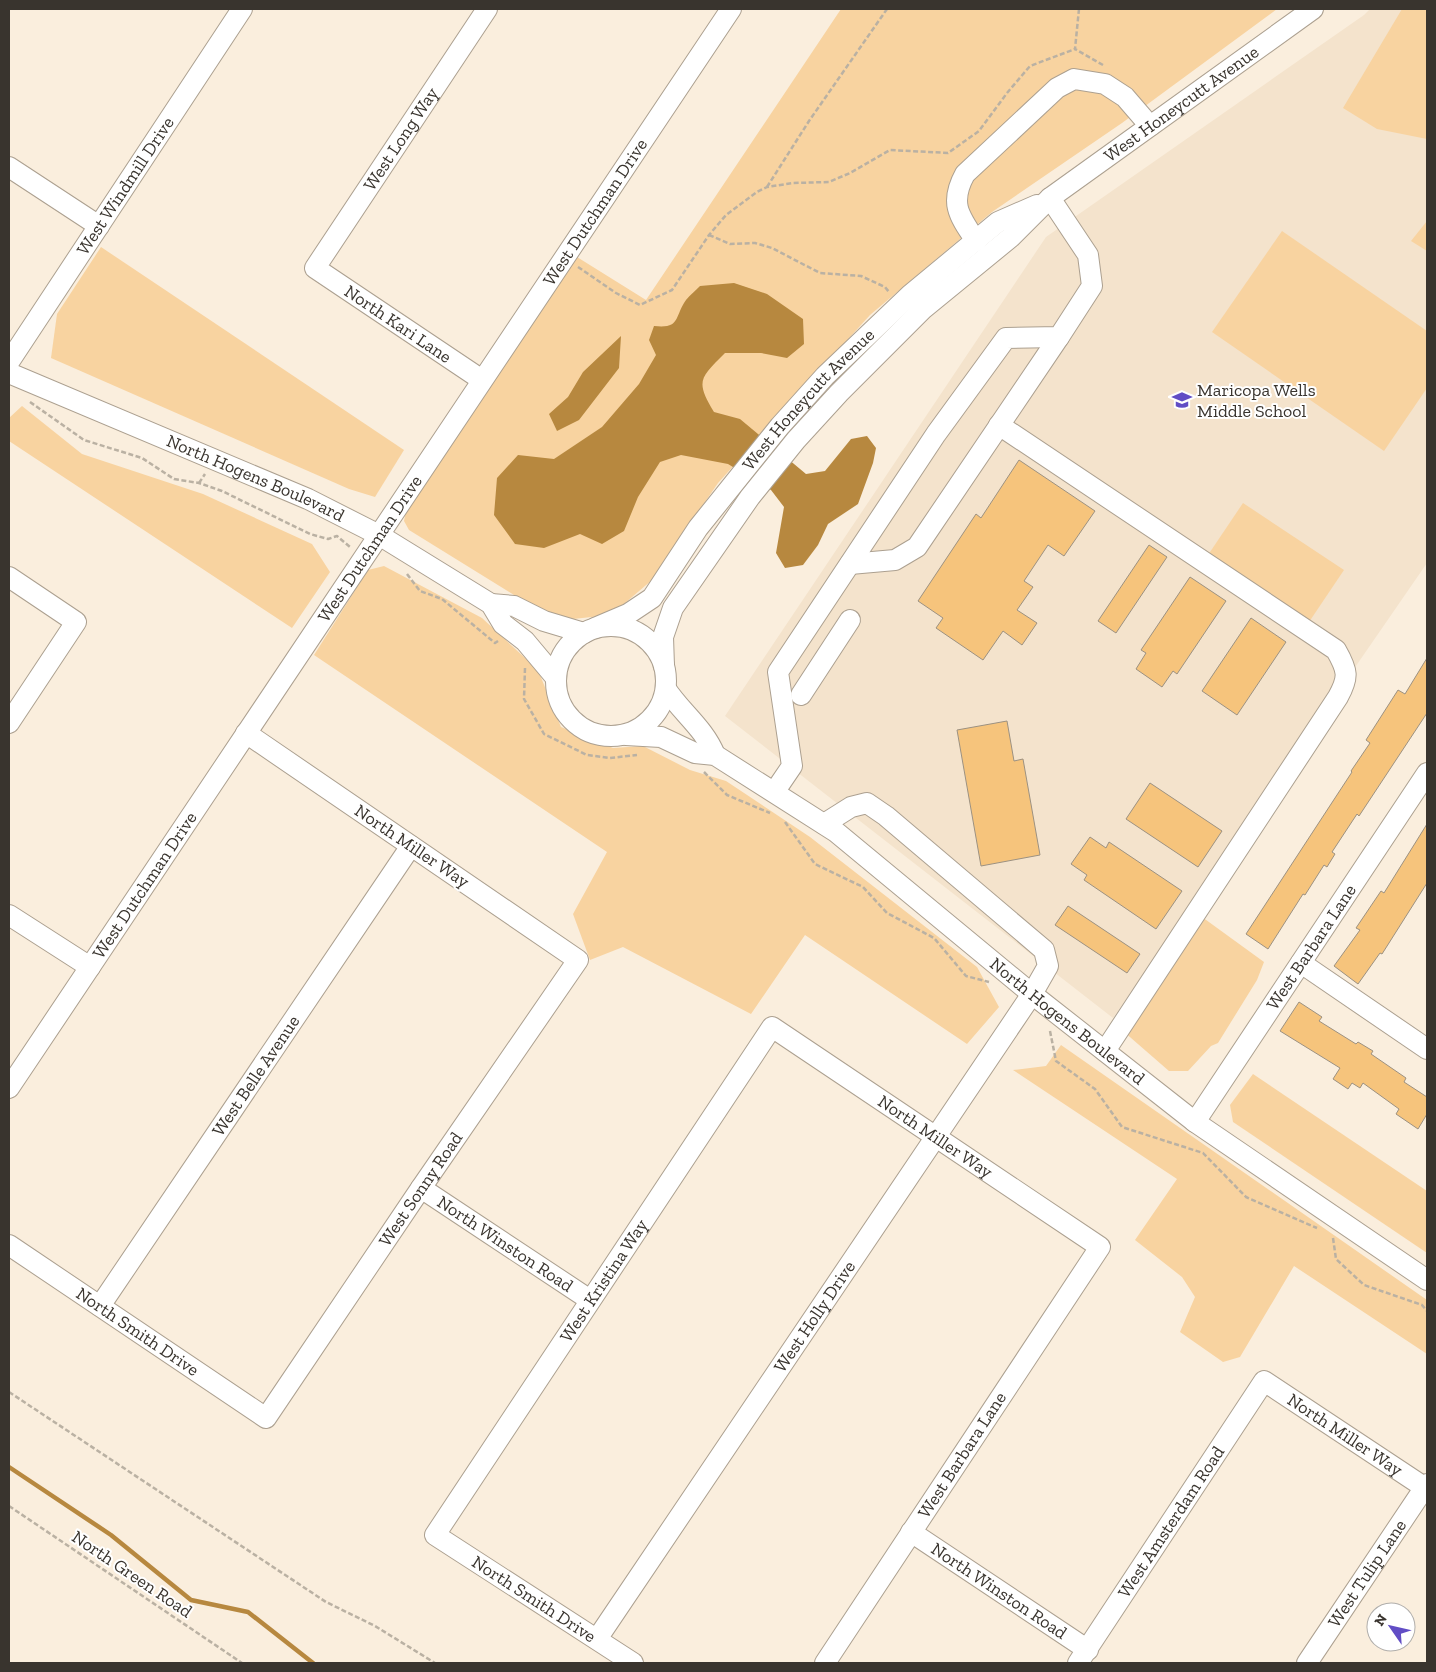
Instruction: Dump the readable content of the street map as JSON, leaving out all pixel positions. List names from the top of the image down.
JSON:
{
  "streets": {
    "street": [
      "West Honeycutt Avenue",
      "West Long Way",
      "West Windmill Drive",
      "West Dutchman Drive",
      "North Kari Lane",
      "North Hogens Boulevard",
      "North Miller Way",
      "West Barbara Lane",
      "West Belle Avenue",
      "West Sonny Road",
      "North Winston Road",
      "West Kristina Way",
      "West Holly Drive",
      "North Smith Drive",
      "West Amsterdam Road",
      "West Tulip Lane"
    ],
    "path": ["North Green Road"]
  },
  "crossings": [
    ["West Honeycutt Avenue", "North Hogens Boulevard"],
    ["West Long Way", "North Kari Lane"],
    ["West Dutchman Drive", "North Kari Lane"],
    ["West Dutchman Drive", "North Hogens Boulevard"],
    ["West Dutchman Drive", "North Miller Way"],
    ["North Hogens Boulevard", "West Barbara Lane"],
    ["North Hogens Boulevard", "West Holly Drive"],
    ["North Miller Way", "West Barbara Lane"],
    ["North Miller Way", "West Belle Avenue"],
    ["North Miller Way", "West Sonny Road"],
    ["North Miller Way", "West Kristina Way"],
    ["North Miller Way", "West Holly Drive"],
    ["North Miller Way", "West Amsterdam Road"],
    ["North Miller Way", "West Tulip Lane"],
    ["West Barbara Lane", "North Winston Road"],
    ["West Belle Avenue", "North Smith Drive"],
    ["West Sonny Road", "North Winston Road"],
    ["West Sonny Road", "North Smith Drive"],
    ["North Winston Road", "West Kristina Way"],
    ["North Winston Road", "West Amsterdam Road"],
    ["West Kristina Way", "North Smith Drive"],
    ["West Holly Drive", "North Smith Drive"]
  ],
  "places": {
    "school or university": ["Maricopa Wells Middle School"]
  },
  "north": "top left"
}
